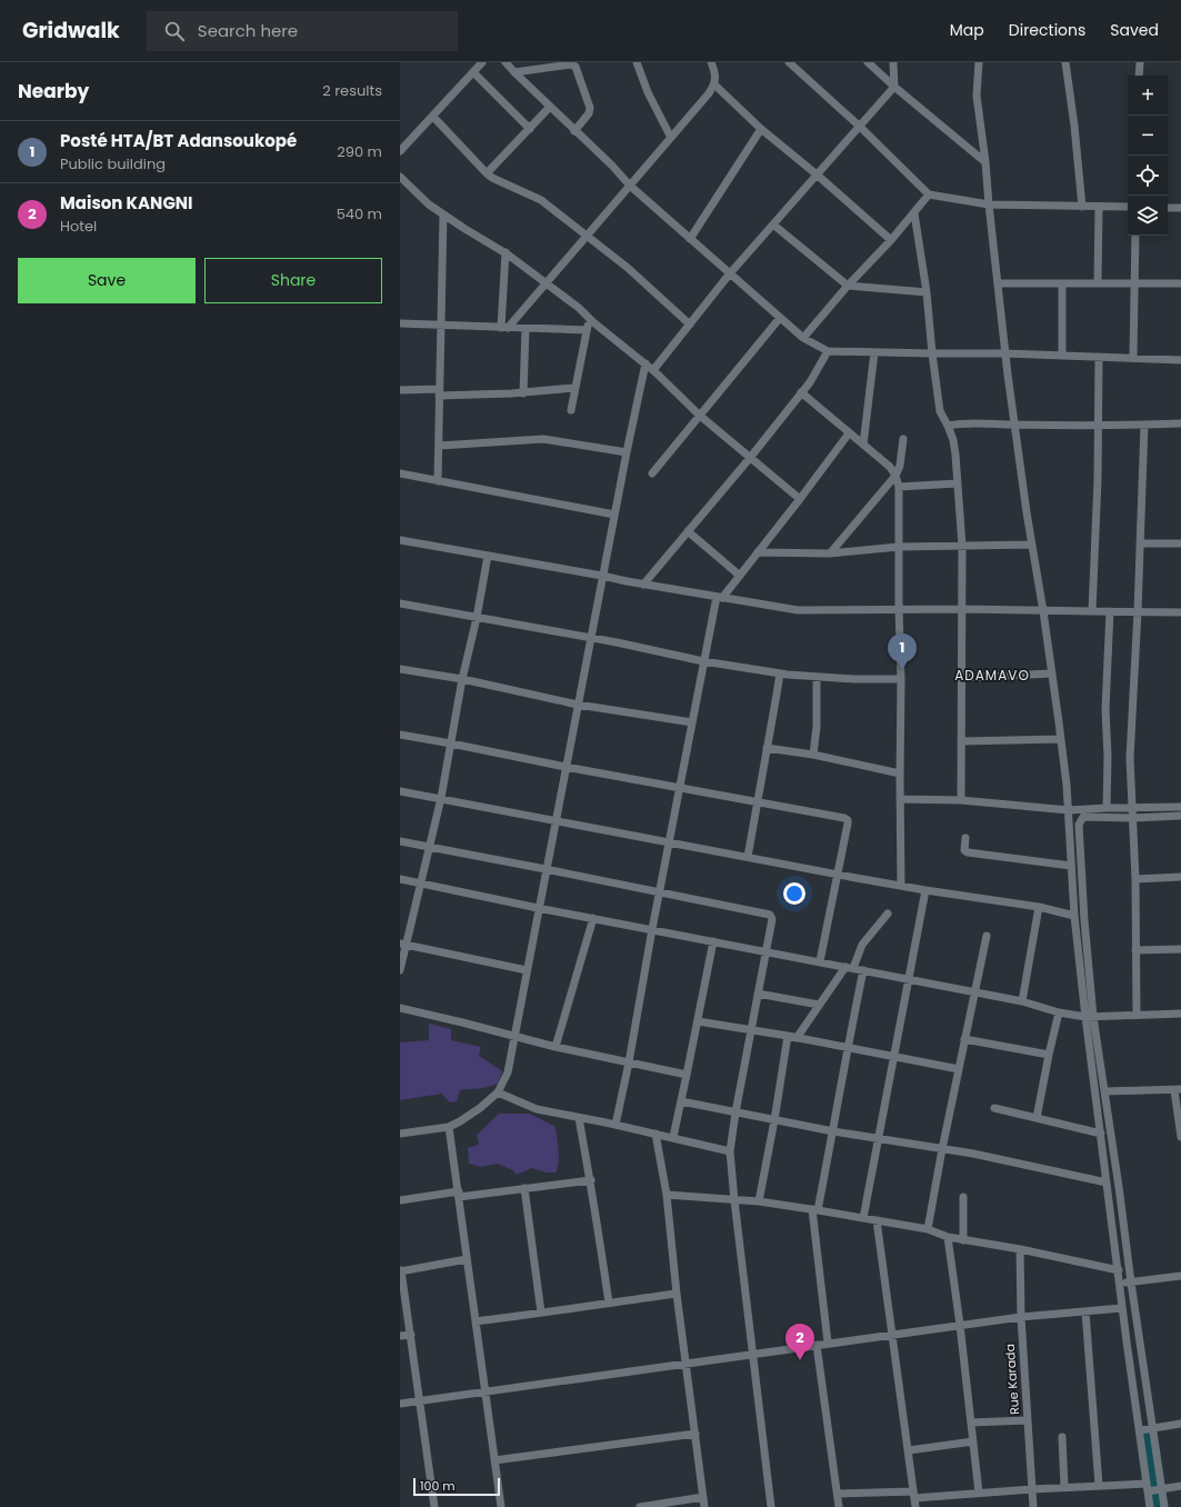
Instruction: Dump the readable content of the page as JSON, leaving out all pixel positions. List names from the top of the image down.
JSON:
{
  "streets": {
    "street": ["Rue Karada"]
  },
  "districts": ["ADAMAVO"],
  "scale_bar": "100 m",
  "page": {
    "header": "Gridwalk",
    "search": "Search here",
    "nav": ["Map", "Directions", "Saved"],
    "heading": ["Nearby", "2 results"],
    "map_buttons": ["+", "−"],
    "list": [
      {
        "mark": "1",
        "name": "Posté HTA/BT Adansoukopé",
        "note": "Public building",
        "value": "290 m"
      },
      {
        "mark": "2",
        "name": "Maison KANGNI",
        "note": "Hotel",
        "value": "540 m"
      }
    ],
    "buttons": ["Save", "Share"],
    "pins": ["1", "2"],
    "scale": "100 m"
  }
}
